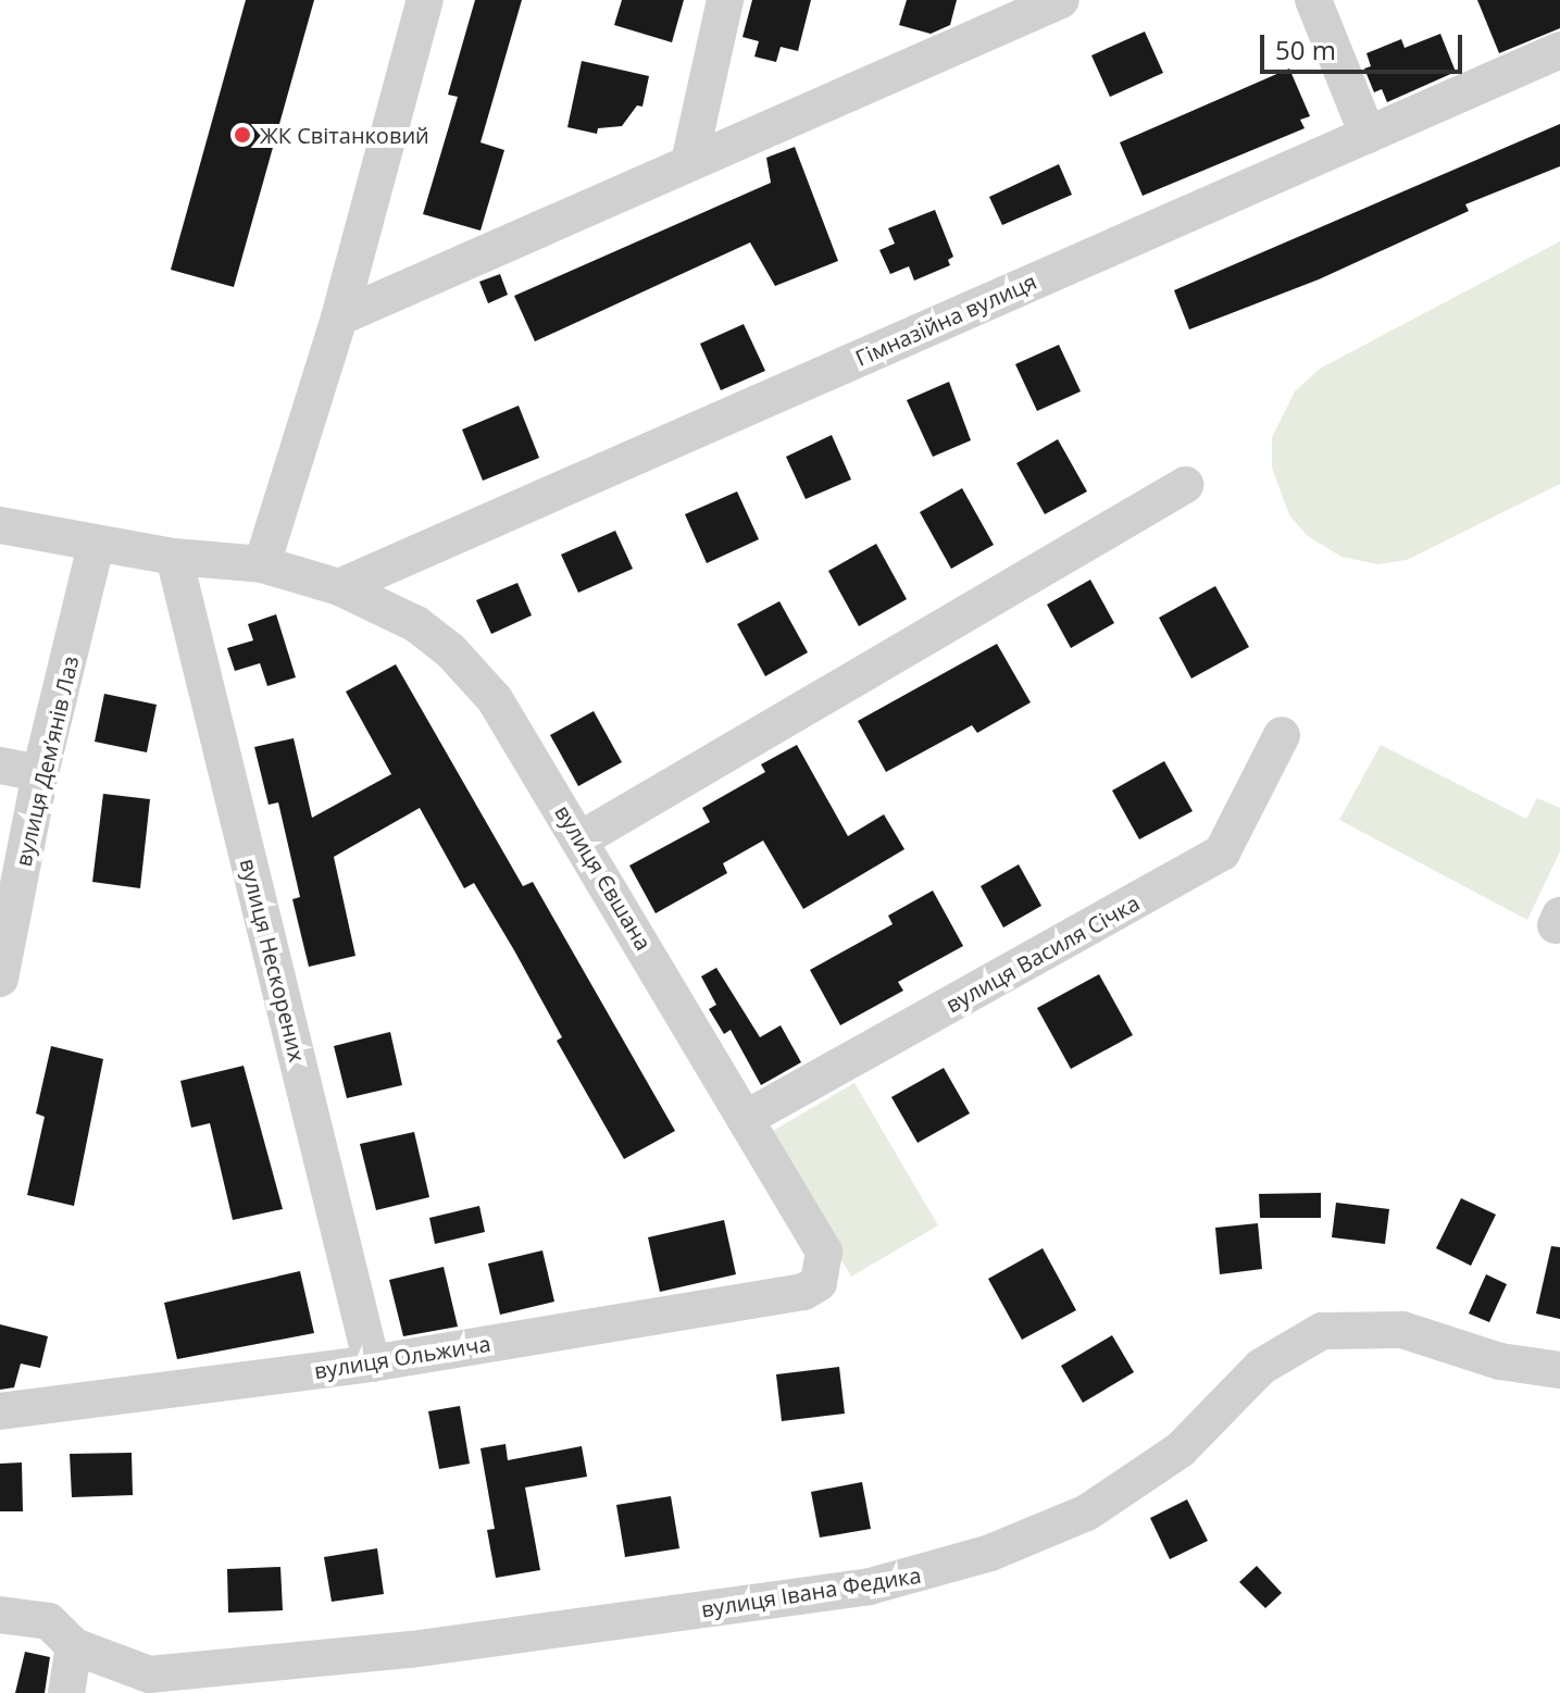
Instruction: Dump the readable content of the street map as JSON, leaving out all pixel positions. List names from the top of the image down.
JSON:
{
  "streets": {
    "street": [
      "Гімназійна вулиця",
      "вулиця Демʼянів Лаз",
      "вулиця Євшана",
      "вулиця Василя Січка",
      "вулиця Нескорених",
      "вулиця Ольжича",
      "вулиця Івана Федика"
    ]
  },
  "crossings": [
    ["Гімназійна вулиця", "вулиця Євшана"],
    ["вулиця Демʼянів Лаз", "вулиця Євшана"],
    ["вулиця Євшана", "вулиця Василя Січка"],
    ["вулиця Євшана", "вулиця Нескорених"],
    ["вулиця Євшана", "вулиця Ольжича"],
    ["вулиця Нескорених", "вулиця Ольжича"]
  ],
  "places": ["ЖК Світанковий"],
  "scale_bar": "50 m"
}
